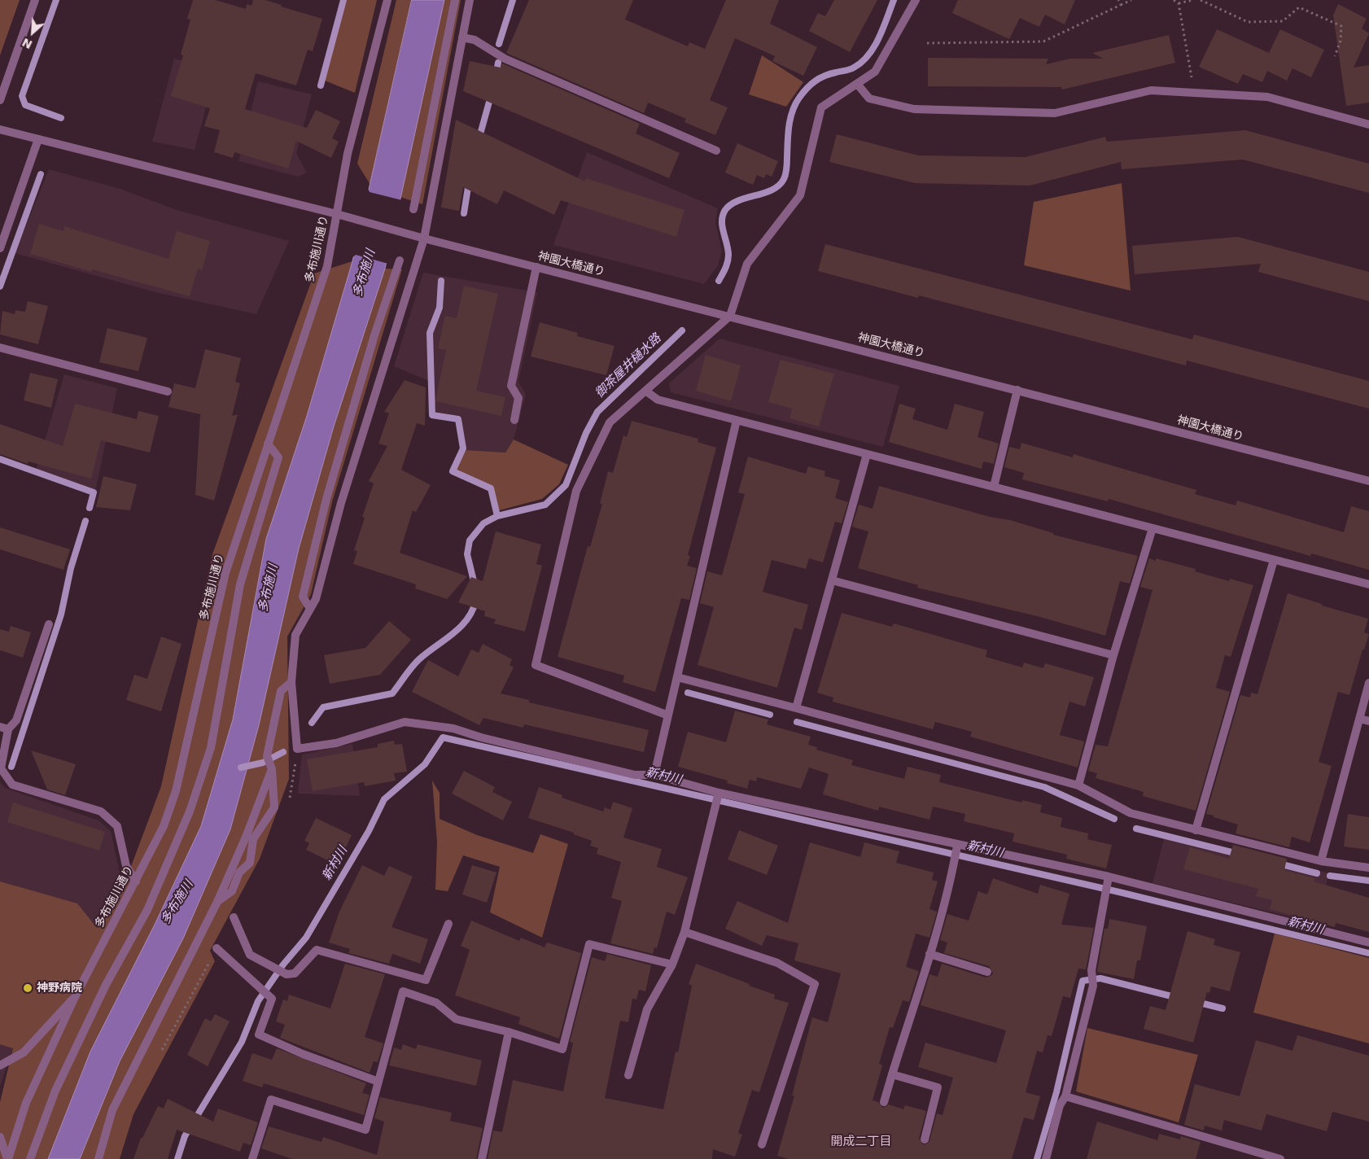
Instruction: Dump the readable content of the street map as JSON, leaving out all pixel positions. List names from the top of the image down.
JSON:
{
  "streets": {
    "street": ["多布施川通り", "神園大橋通り"]
  },
  "crossings": [
    ["多布施川通り", "神園大橋通り"]
  ],
  "districts": ["開成二丁目"],
  "water": ["多布施川", "御茶屋井樋水路", "新村川"],
  "places": ["神野病院"],
  "north": "bottom left"
}
